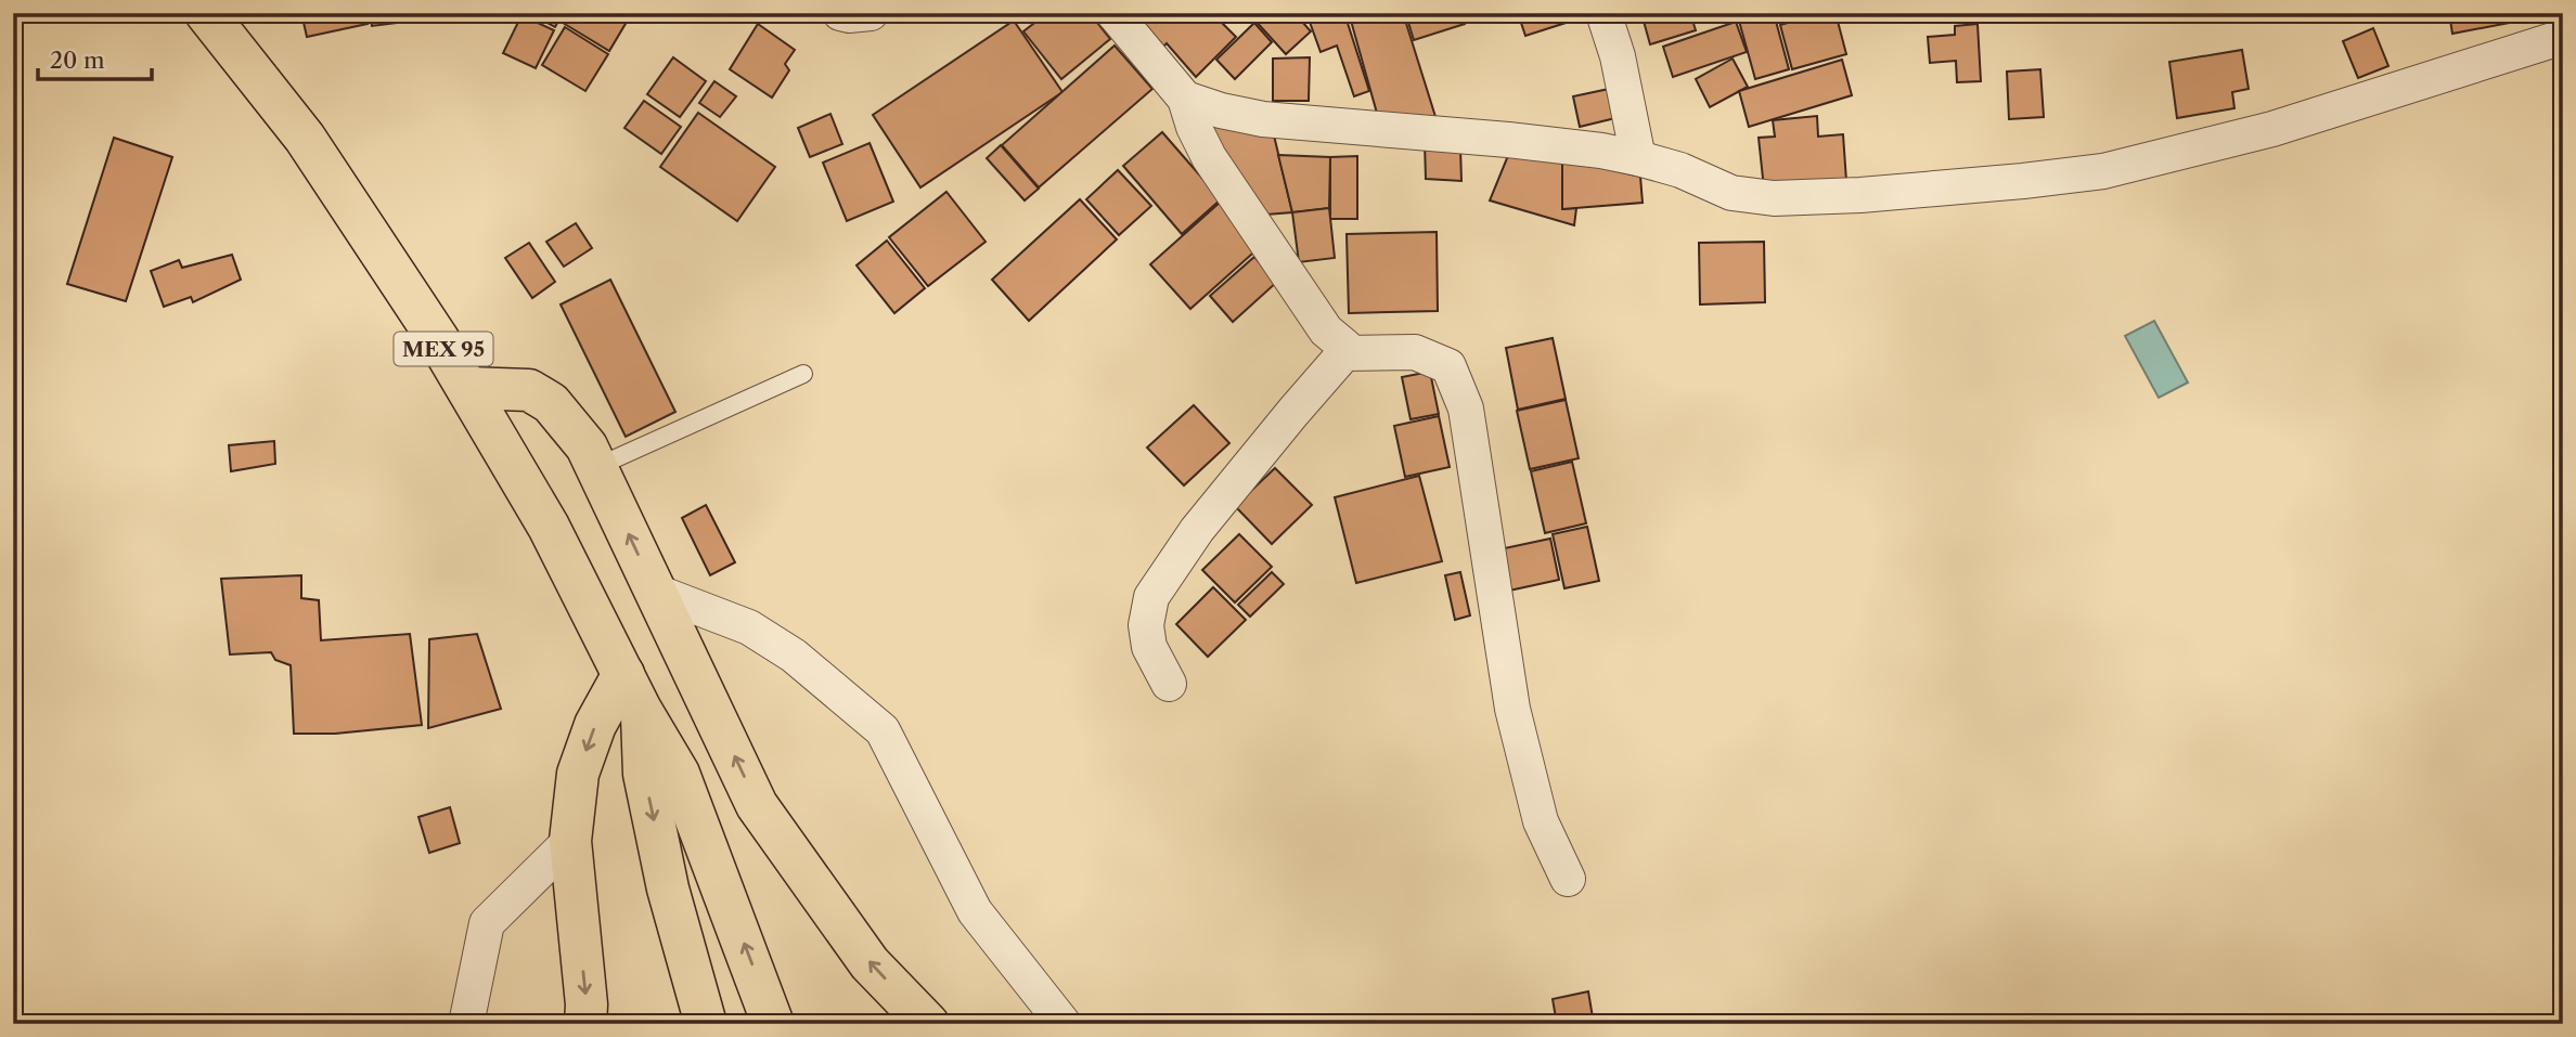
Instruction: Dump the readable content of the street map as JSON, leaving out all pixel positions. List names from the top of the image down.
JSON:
{
  "streets": {
    "main road": ["MEX 95"]
  },
  "scale_bar": "20 m"
}
